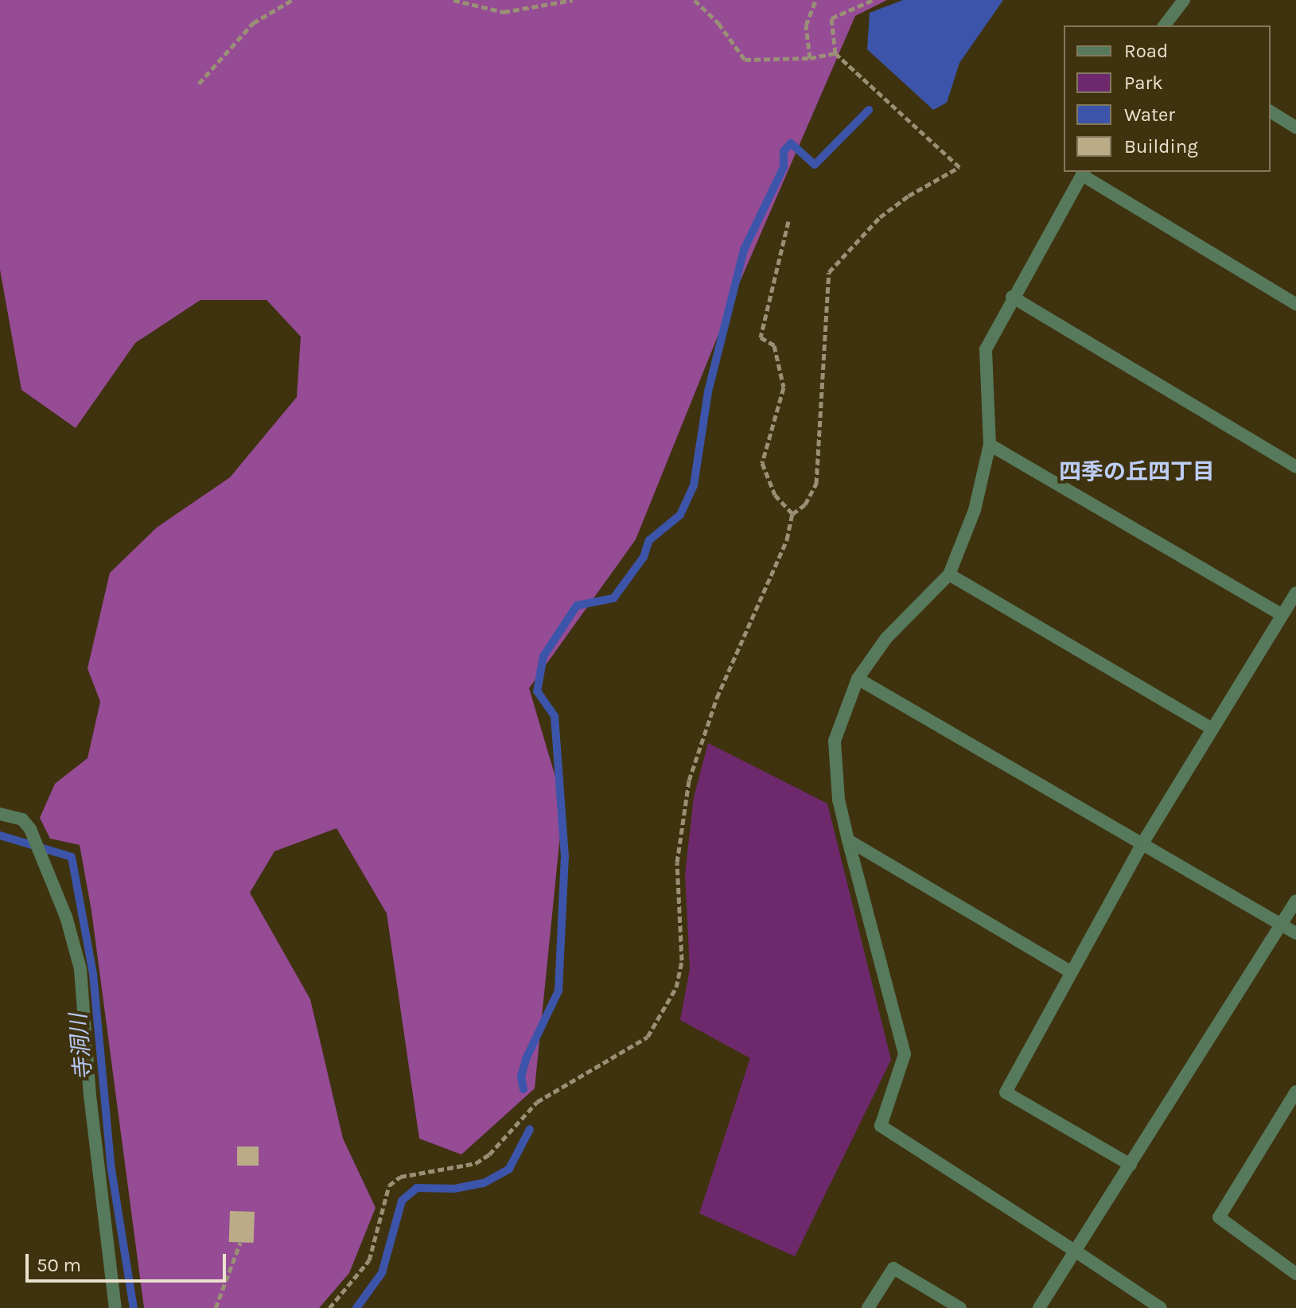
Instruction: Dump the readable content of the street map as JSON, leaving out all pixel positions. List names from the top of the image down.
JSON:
{
  "districts": ["四季の丘四丁目"],
  "water": ["寺洞川"],
  "legend": [
    "Road",
    "Park",
    "Water",
    "Building"
  ],
  "scale_bar": "50 m"
}
